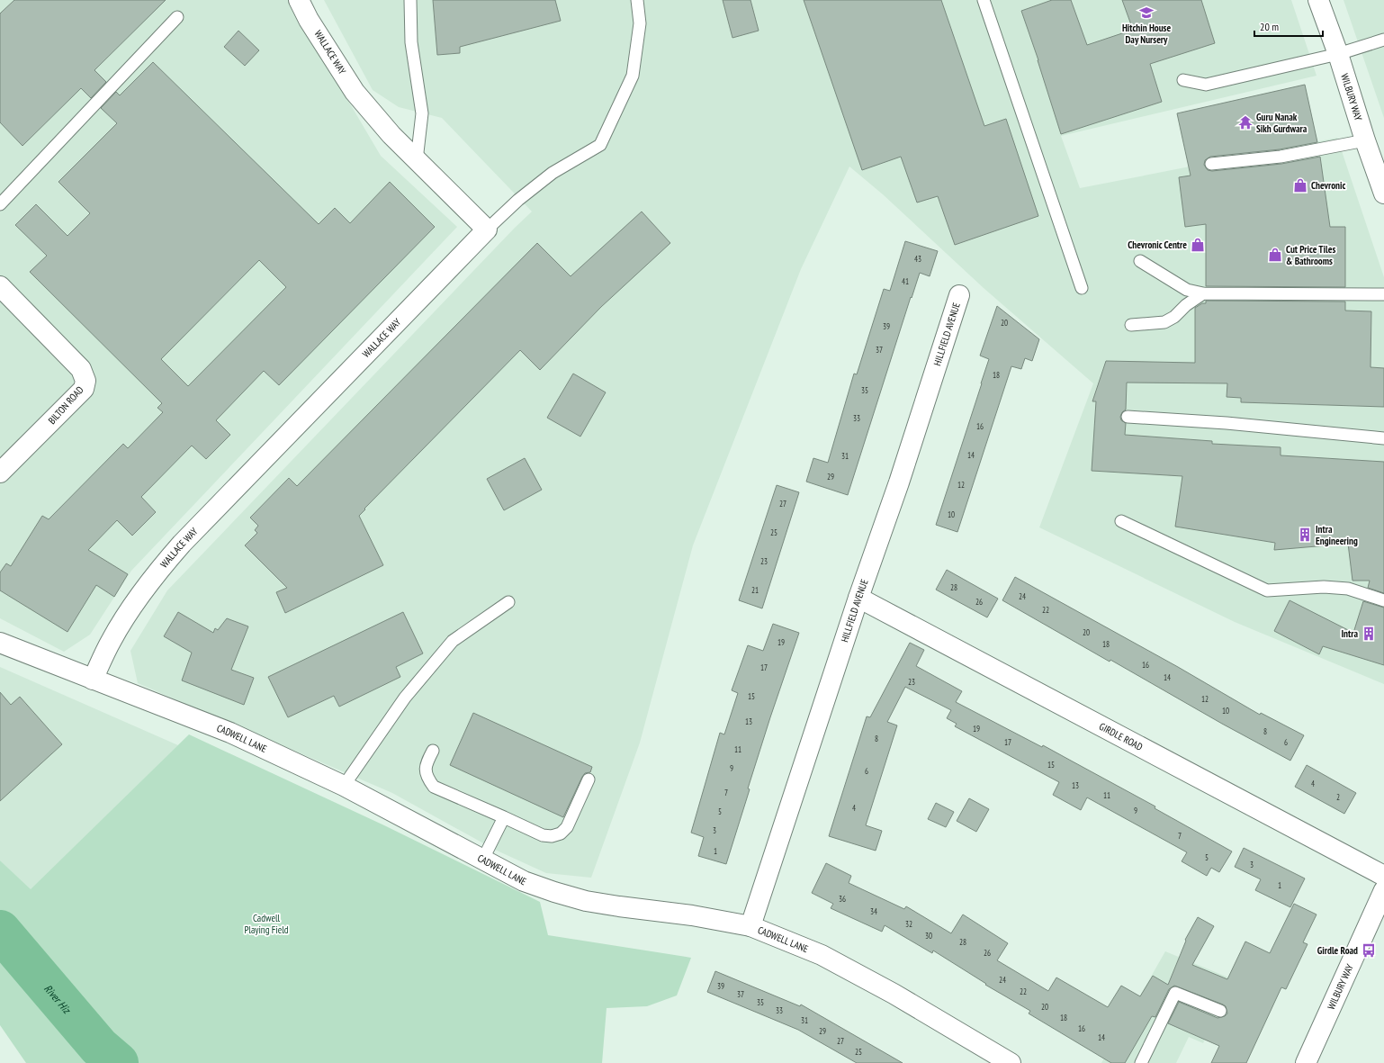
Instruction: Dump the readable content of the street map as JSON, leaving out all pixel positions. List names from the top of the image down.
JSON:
{
  "streets": {
    "street": [
      "WALLACE WAY",
      "WILBURY WAY",
      "HILLFIELD AVENUE",
      "BILTON ROAD",
      "GIRDLE ROAD",
      "CADWELL LANE"
    ]
  },
  "crossings": [
    ["WALLACE WAY", "CADWELL LANE"],
    ["HILLFIELD AVENUE", "GIRDLE ROAD"],
    ["HILLFIELD AVENUE", "CADWELL LANE"]
  ],
  "water": ["River Hiz"],
  "parks": ["Cadwell Playing Field"],
  "places": {
    "school or university": ["Hitchin House Day Nursery"],
    "temple": ["Guru Nanak Sikh Gurdwara"],
    "shop": ["Chevronic", "Chevronic Centre", "Cut Price Tiles & Bathrooms"],
    "building": ["Intra Engineering", "Intra"],
    "bus stop": ["Girdle Road"]
  },
  "house_numbers": [
    "43",
    "41",
    "20",
    "39",
    "37",
    "18",
    "35",
    "33",
    "16",
    "14",
    "31",
    "29",
    "12",
    "27",
    "10",
    "25",
    "23",
    "28",
    "21",
    "24",
    "26",
    "22",
    "20",
    "19",
    "18",
    "16",
    "17",
    "14",
    "23",
    "15",
    "12",
    "10",
    "13",
    "19",
    "8",
    "8",
    "17",
    "6",
    "11",
    "15",
    "9",
    "6",
    "4",
    "13",
    "7",
    "11",
    "2",
    "4",
    "9",
    "5",
    "3",
    "7",
    "1",
    "5",
    "3",
    "1",
    "36",
    "34",
    "32",
    "30",
    "28",
    "26",
    "24",
    "39",
    "22",
    "37",
    "35",
    "20",
    "33",
    "18",
    "31",
    "16",
    "29",
    "14",
    "27",
    "25"
  ],
  "scale_bar": "20 m"
}
